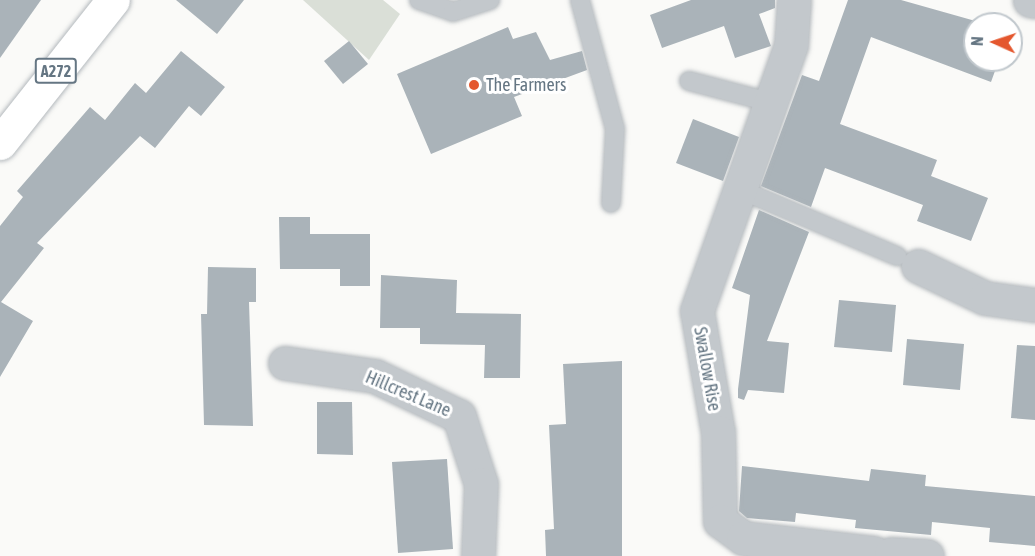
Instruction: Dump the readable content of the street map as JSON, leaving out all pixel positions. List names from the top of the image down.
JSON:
{
  "streets": {
    "highway": ["A272"],
    "street": ["Swallow Rise", "Hillcrest Lane"]
  },
  "places": ["The Farmers"],
  "north": "left"
}
